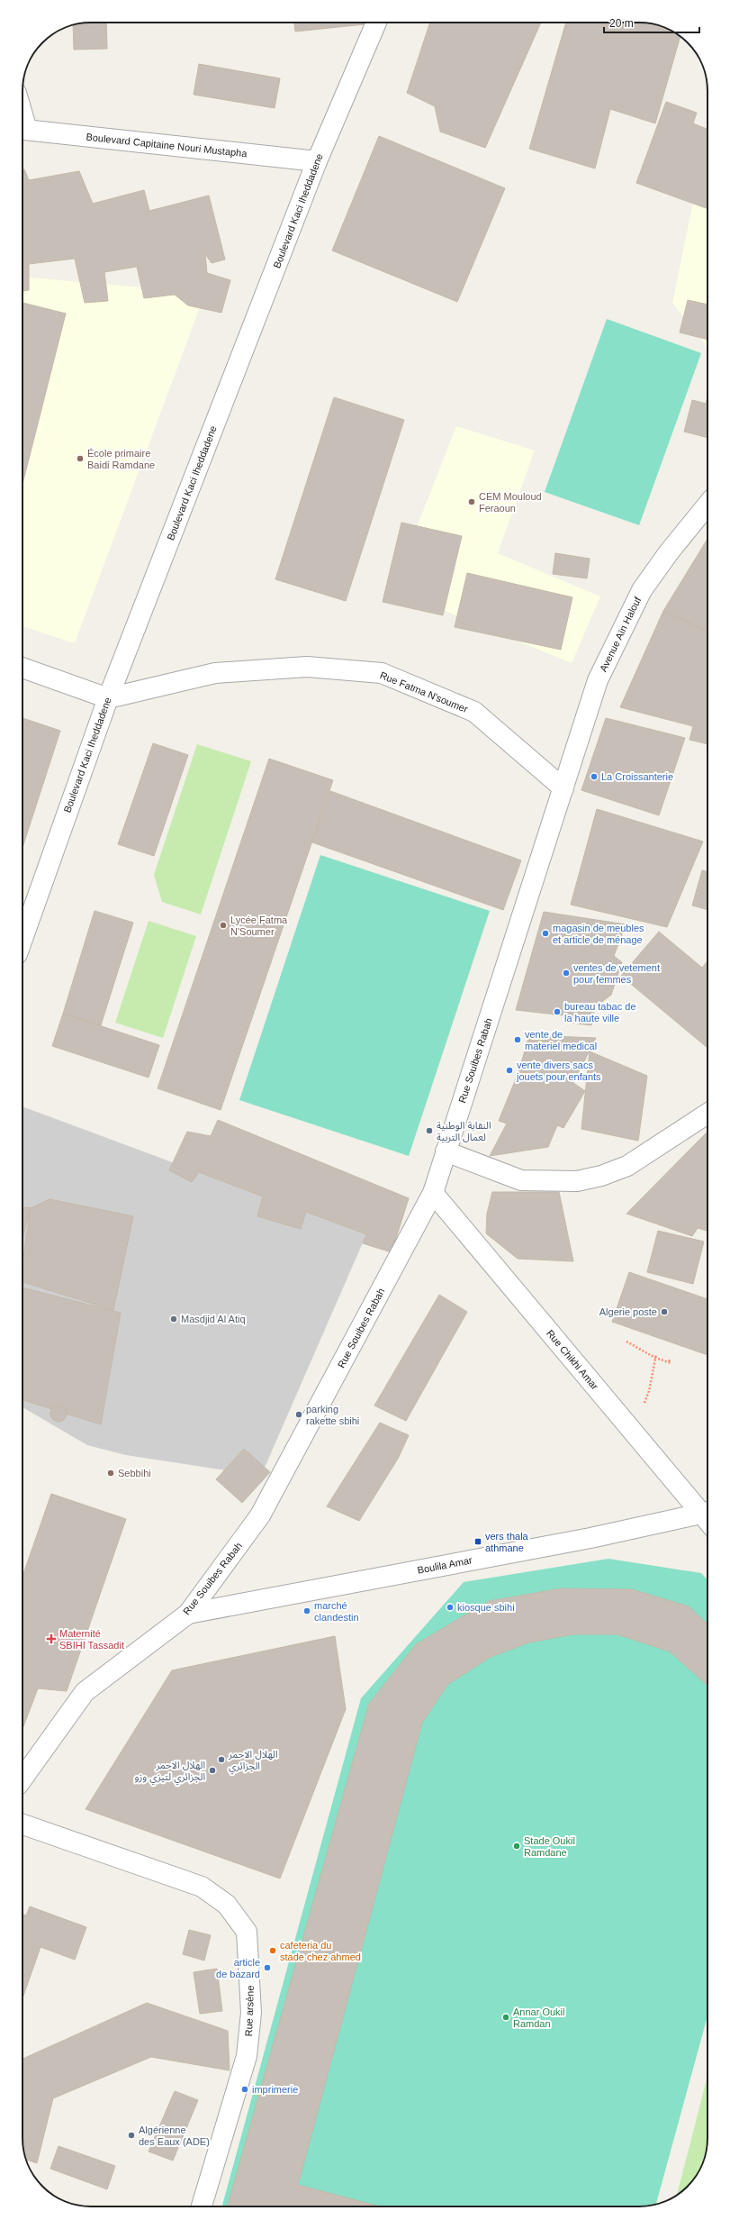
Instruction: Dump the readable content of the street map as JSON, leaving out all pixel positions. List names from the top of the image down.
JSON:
{
  "streets": {
    "street": [
      "Boulevard Capitaine Nouri Mustapha",
      "Boulevard Kaci Iheddadene",
      "Avenue Aïn Halouf",
      "Rue Fatma N'soumer",
      "Rue Souibes Rabah",
      "Rue Chikhi Amar",
      "Boulila Amar",
      "Rue arsène"
    ]
  },
  "crossings": [
    ["Boulevard Capitaine Nouri Mustapha", "Boulevard Kaci Iheddadene"],
    ["Boulevard Kaci Iheddadene", "Rue Fatma N'soumer"],
    ["Avenue Aïn Halouf", "Rue Fatma N'soumer"],
    ["Avenue Aïn Halouf", "Rue Souibes Rabah"],
    ["Rue Fatma N'soumer", "Rue Souibes Rabah"],
    ["Rue Souibes Rabah", "Rue Chikhi Amar"],
    ["Rue Souibes Rabah", "Boulila Amar"]
  ],
  "places": {
    "other": [
      "École primaire Baidi Ramdane",
      "CEM Mouloud Feraoun",
      "La Croissanterie",
      "Lycée Fatma N'Soumer",
      "magasin de meubles et article de ménage",
      "ventes de vetement pour femmes",
      "bureau tabac de la haute ville",
      "vente de materiel medical",
      "vente divers sacs jouets pour enfants",
      "النقابة الوطنية لعمال التربية",
      "Algerie poste",
      "Masdjid Al Atiq",
      "parking rakette sbihi",
      "Sebbihi",
      "kiosque sbihi",
      "marché clandestin",
      "الهلال الاحمر الجزائري",
      "الهلال الاحمر الجزائري لتيزي وزو",
      "Stade Oukil Ramdane",
      "cafeteria du stade chez ahmed",
      "article de bazard",
      "Annar Oukil Ramdan",
      "imprimerie",
      "Algérienne des Eaux (ADE)"
    ],
    "transit": ["vers thala athmane"],
    "health": ["Maternité SBIHI Tassadit"]
  },
  "scale_bar": "20 m"
}
